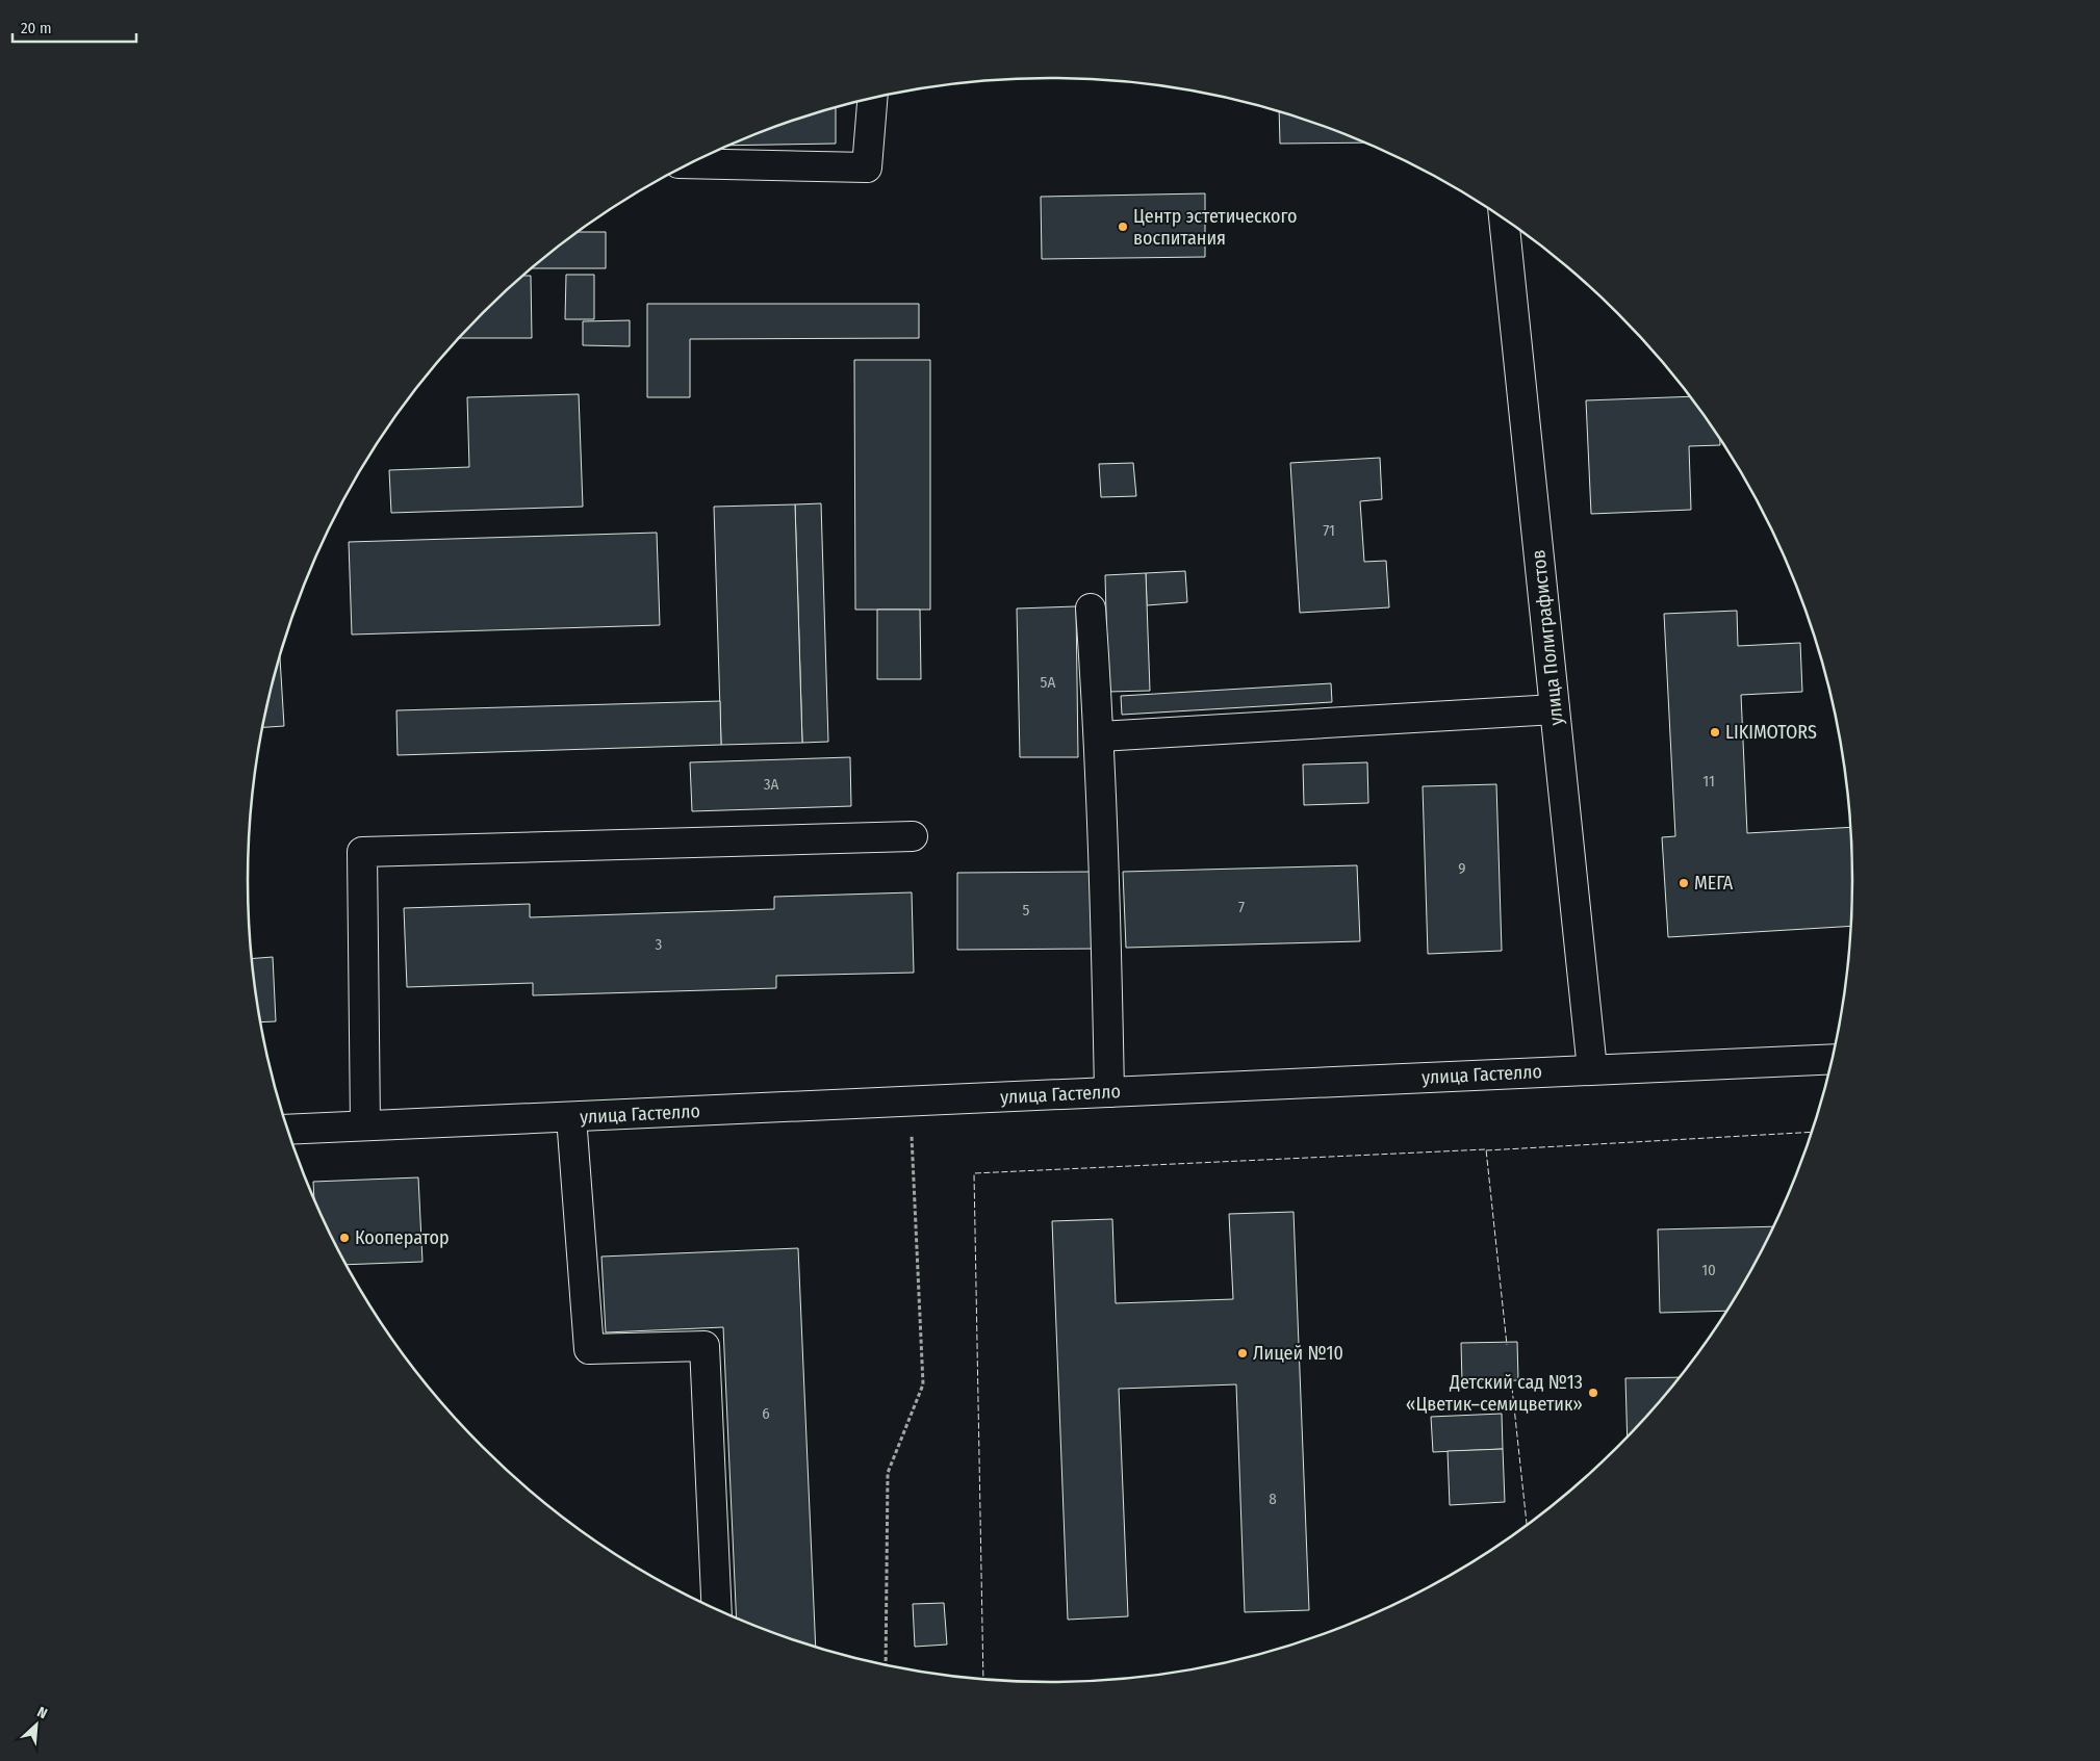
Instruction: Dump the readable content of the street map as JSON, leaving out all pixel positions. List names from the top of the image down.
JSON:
{
  "streets": {
    "main road": ["улица Полиграфистов", "улица Гастелло"]
  },
  "crossings": [
    ["улица Полиграфистов", "улица Гастелло"]
  ],
  "places": [
    "Центр эстетического воспитания",
    "LIKIMOTORS",
    "МЕГА",
    "Кооператор",
    "Лицей №10",
    "Детский сад №13 «Цветик–семицветик»"
  ],
  "house_numbers": [
    "71",
    "5А",
    "11",
    "3А",
    "9",
    "7",
    "5",
    "3",
    "10",
    "6",
    "8"
  ],
  "scale_bar": "20 m",
  "north": "top right"
}
